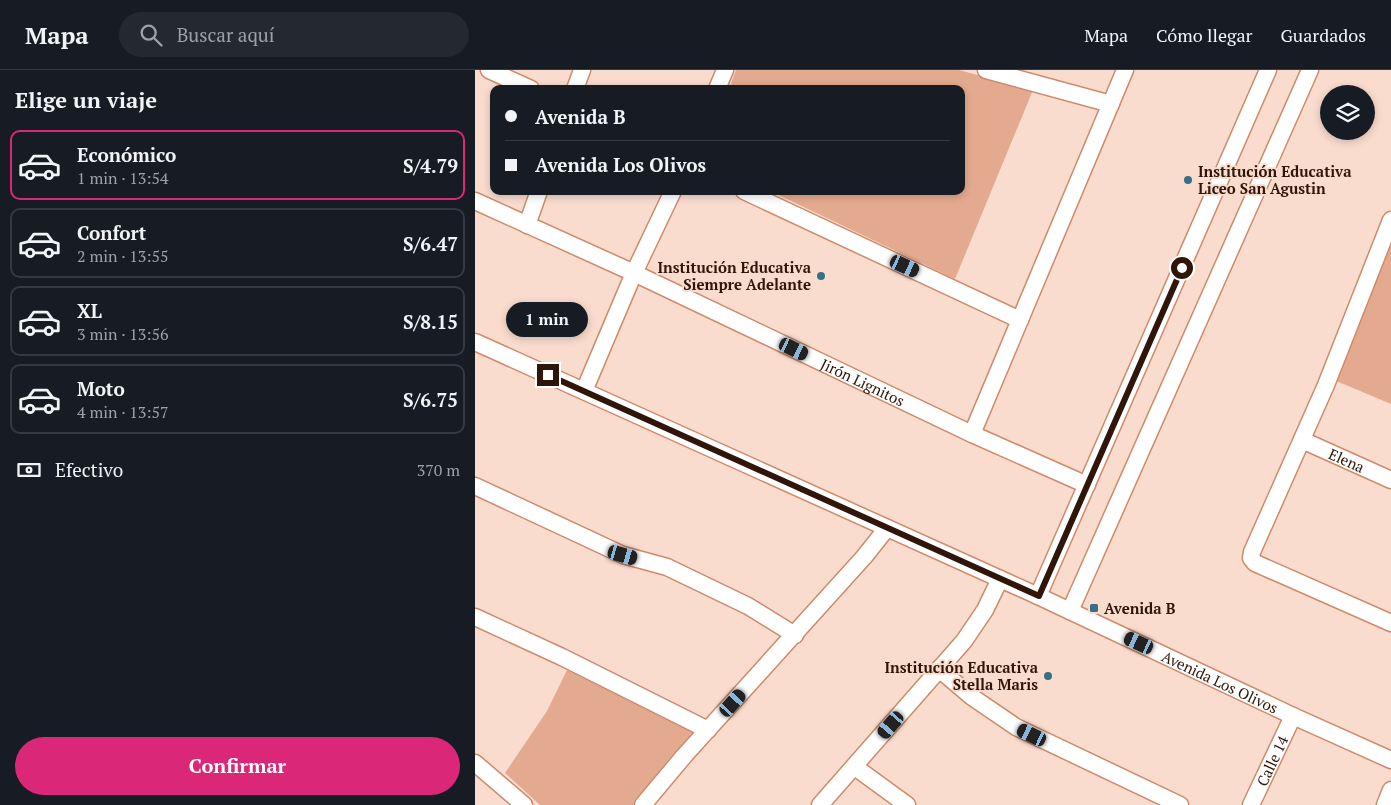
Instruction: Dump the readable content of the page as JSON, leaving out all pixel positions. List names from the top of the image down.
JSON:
{
  "streets": {
    "street": [
      "Jirón Lignitos",
      "Elena",
      "Avenida Los Olivos",
      "Calle 14"
    ]
  },
  "crossings": [
    ["Avenida Los Olivos", "Calle 14"]
  ],
  "places": {
    "other": ["Institución Educativa Liceo San Agustin", "Institución Educativa Siempre Adelante", "Institución Educativa Stella Maris"],
    "transit": ["Avenida B"]
  },
  "page": {
    "header": "Mapa",
    "search": "Buscar aquí",
    "nav": ["Mapa", "Cómo llegar", "Guardados"],
    "heading": "Elige un viaje",
    "banner": ["Avenida B", "Avenida Los Olivos"],
    "list": [
      {
        "name": "Económico",
        "note": "1 min · 13:54",
        "value": "S/4.79"
      },
      {
        "name": "Confort",
        "note": "2 min · 13:55",
        "value": "S/6.47"
      },
      {
        "name": "XL",
        "note": "3 min · 13:56",
        "value": "S/8.15"
      },
      {
        "name": "Moto",
        "note": "4 min · 13:57",
        "value": "S/6.75"
      }
    ],
    "bubble": "1 min",
    "pay": ["Efectivo", "370 m"],
    "buttons": "Confirmar"
  }
}
